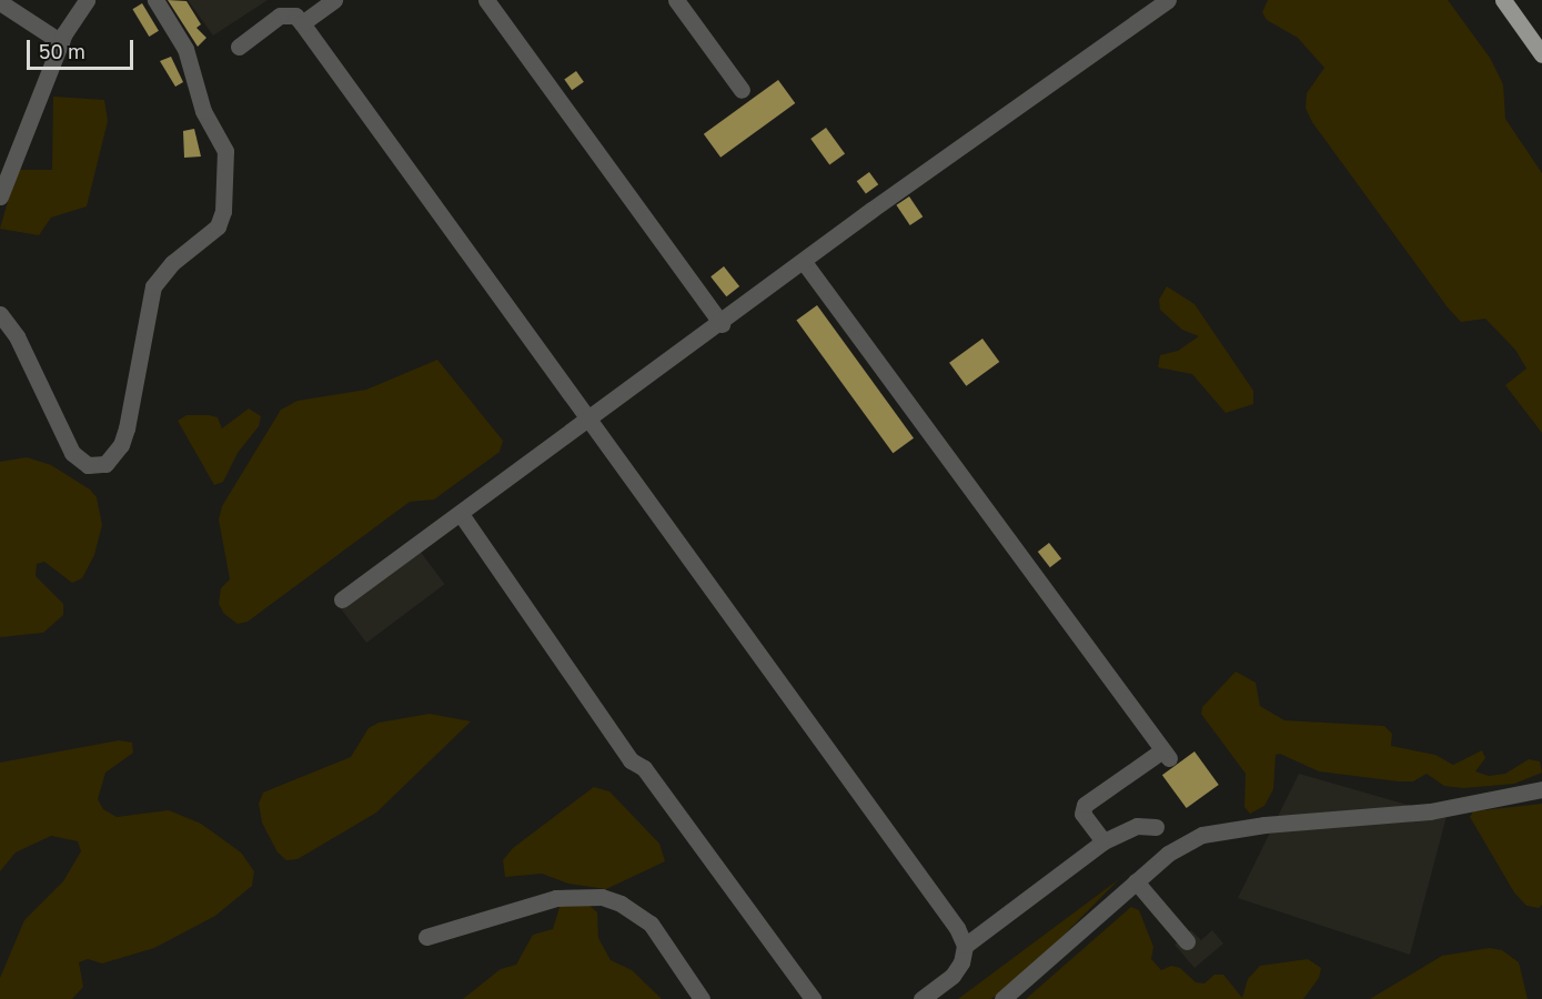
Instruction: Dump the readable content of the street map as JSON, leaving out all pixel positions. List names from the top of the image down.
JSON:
{
  "scale_bar": "50 m"
}
